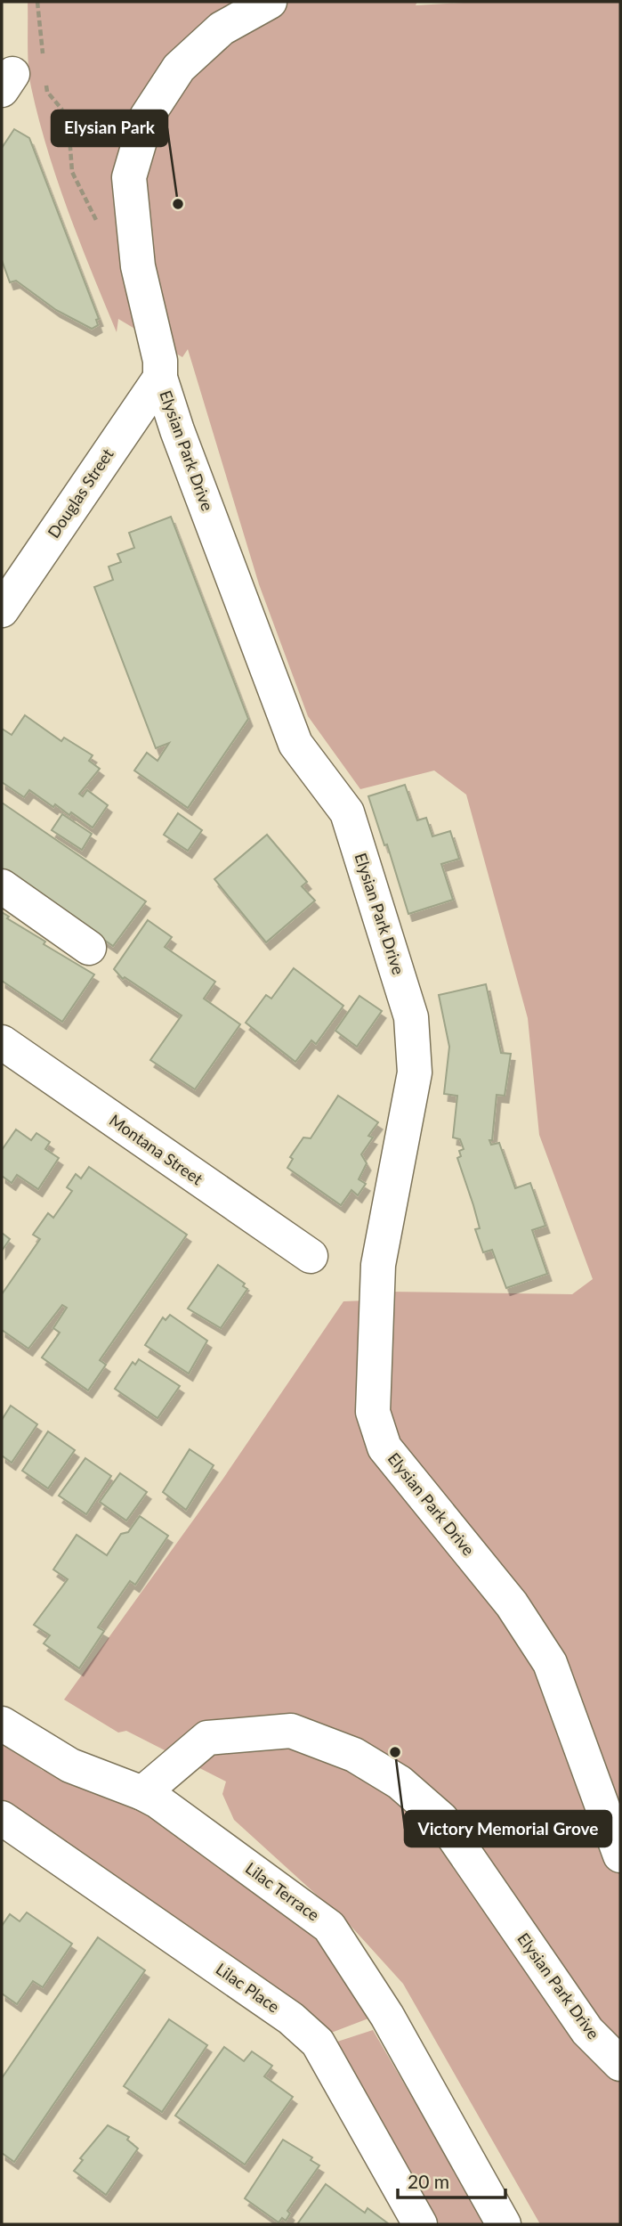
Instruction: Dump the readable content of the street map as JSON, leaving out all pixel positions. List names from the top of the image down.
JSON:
{
  "streets": {
    "street": [
      "Elysian Park Drive",
      "Douglas Street",
      "Montana Street",
      "Lilac Terrace",
      "Lilac Place"
    ]
  },
  "crossings": [
    ["Elysian Park Drive", "Douglas Street"],
    ["Elysian Park Drive", "Lilac Terrace"]
  ],
  "places": ["Elysian Park", "Victory Memorial Grove"],
  "scale_bar": "20 m"
}
